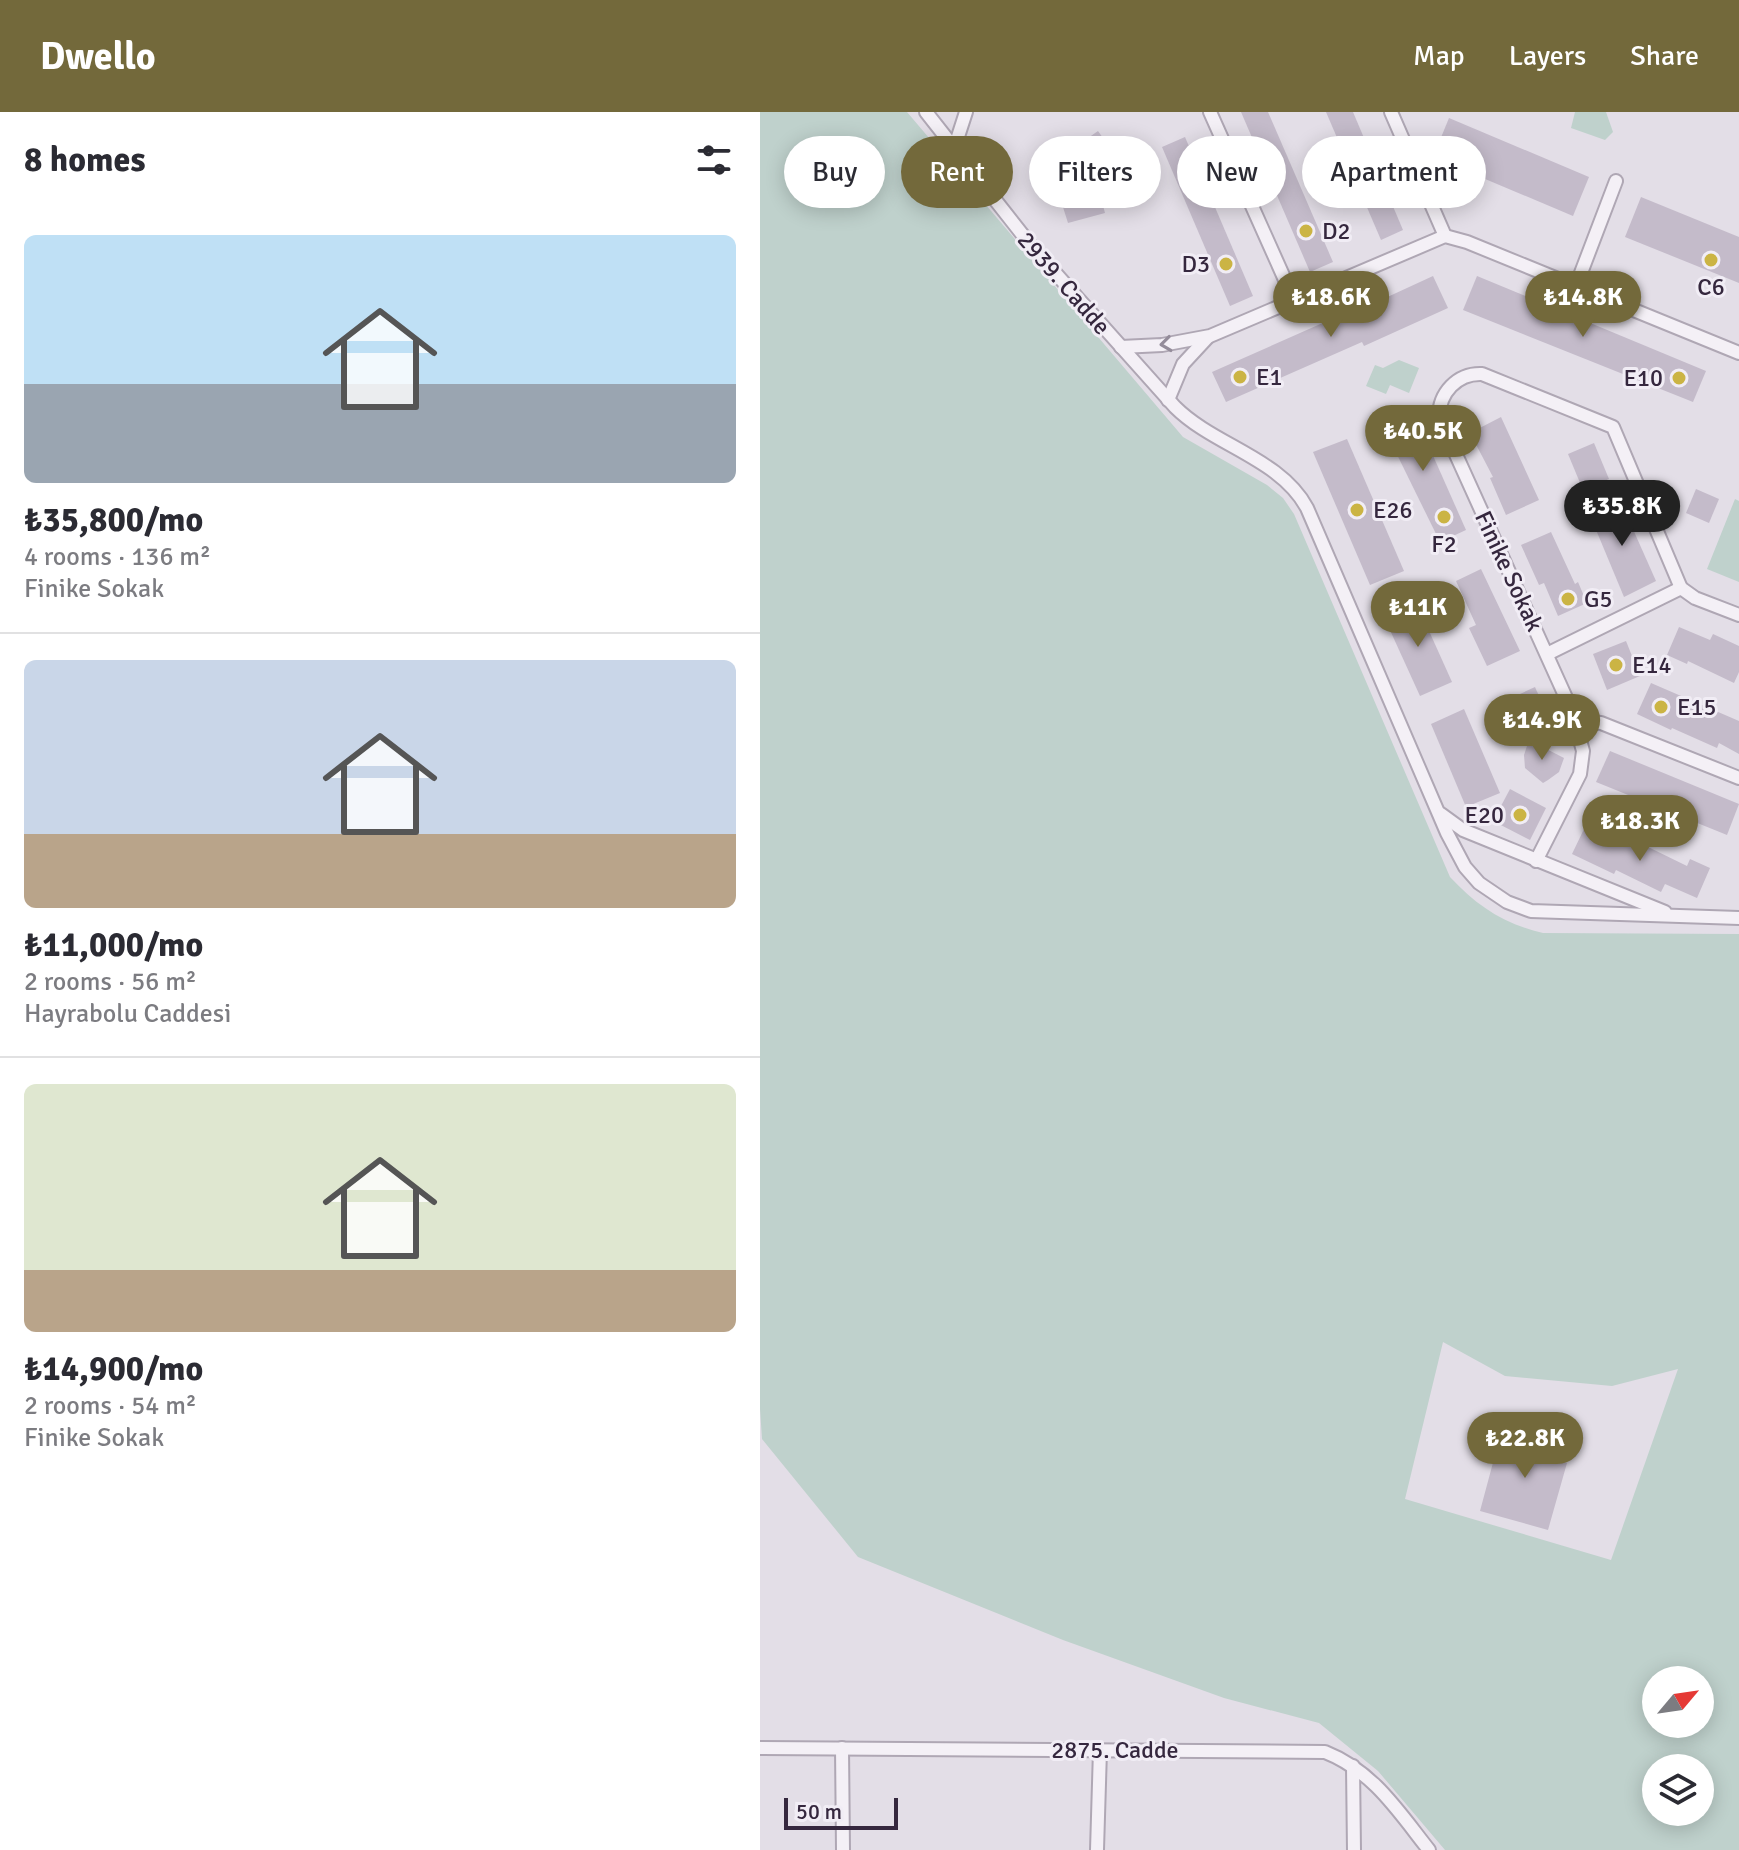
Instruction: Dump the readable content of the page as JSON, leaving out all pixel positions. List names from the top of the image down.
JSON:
{
  "streets": {
    "street": ["2939. Cadde", "Finike Sokak", "2875. Cadde"]
  },
  "places": [
    "D2",
    "C6",
    "D3",
    "E1",
    "E10",
    "E26",
    "F2",
    "G5",
    "E14",
    "E15",
    "E20"
  ],
  "scale_bar": "50 m",
  "north": "top right",
  "page": {
    "header": "Dwello",
    "nav": ["Map", "Layers", "Share"],
    "heading": "8 homes",
    "chip": [
      "Buy",
      "Rent",
      "Filters",
      "New",
      "Apartment"
    ],
    "list": [
      {
        "name": "₺35,800/mo",
        "note": "4 rooms · 136 m² · Finike Sokak"
      },
      {
        "name": "₺11,000/mo",
        "note": "2 rooms · 56 m² · Hayrabolu Caddesi"
      },
      {
        "name": "₺14,900/mo",
        "note": "2 rooms · 54 m² · Finike Sokak"
      }
    ],
    "price": [
      "₺18.6K",
      "₺14.8K",
      "₺40.5K",
      "₺35.8K",
      "₺11K",
      "₺14.9K",
      "₺18.3K",
      "₺22.8K"
    ],
    "scale": "50 m"
  }
}
